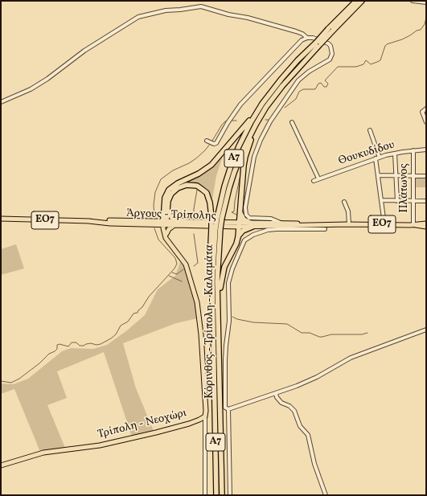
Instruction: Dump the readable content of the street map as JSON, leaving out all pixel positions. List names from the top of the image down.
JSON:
{
  "streets": {
    "highway": ["Α7", "Κόρινθος - Τρίπολη - Καλαμάτα"],
    "main road": ["Άργους - Τρίπολης", "ΕΟ7", "Τρίπολη - Νεοχώρι"],
    "street": ["Θουκυδίδου", "Πλάτωνος"]
  },
  "crossings": [
    ["Θουκυδίδου", "Πλάτωνος"],
    ["Πλάτωνος", "ΕΟ7"],
    ["Άργους - Τρίπολης", "ΕΟ7"]
  ]
}
